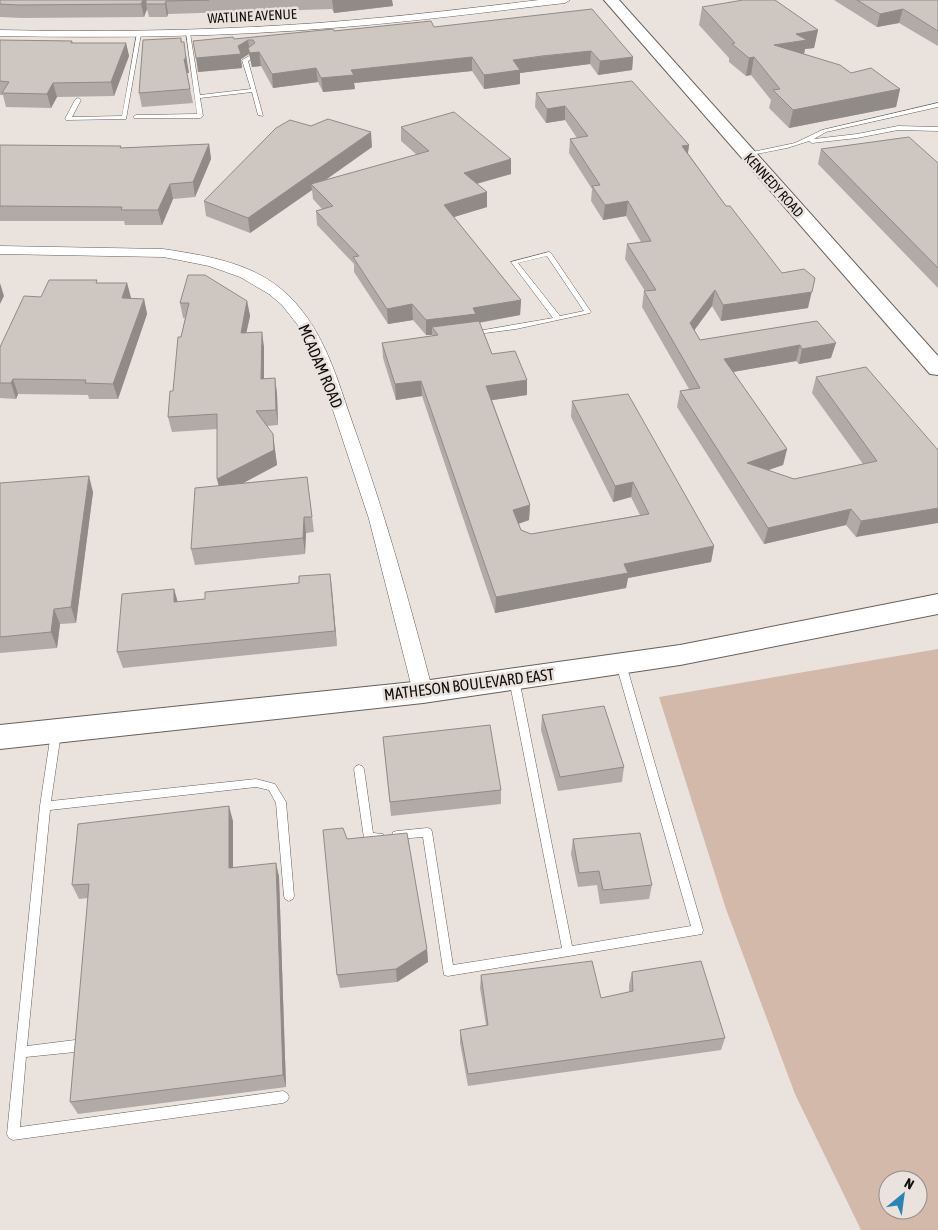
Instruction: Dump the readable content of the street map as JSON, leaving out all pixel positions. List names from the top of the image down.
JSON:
{
  "streets": {
    "main road": ["KENNEDY ROAD", "MATHESON BOULEVARD EAST"],
    "street": ["WATLINE AVENUE", "MCADAM ROAD"]
  },
  "crossings": [
    ["MCADAM ROAD", "MATHESON BOULEVARD EAST"]
  ],
  "north": "top right"
}
